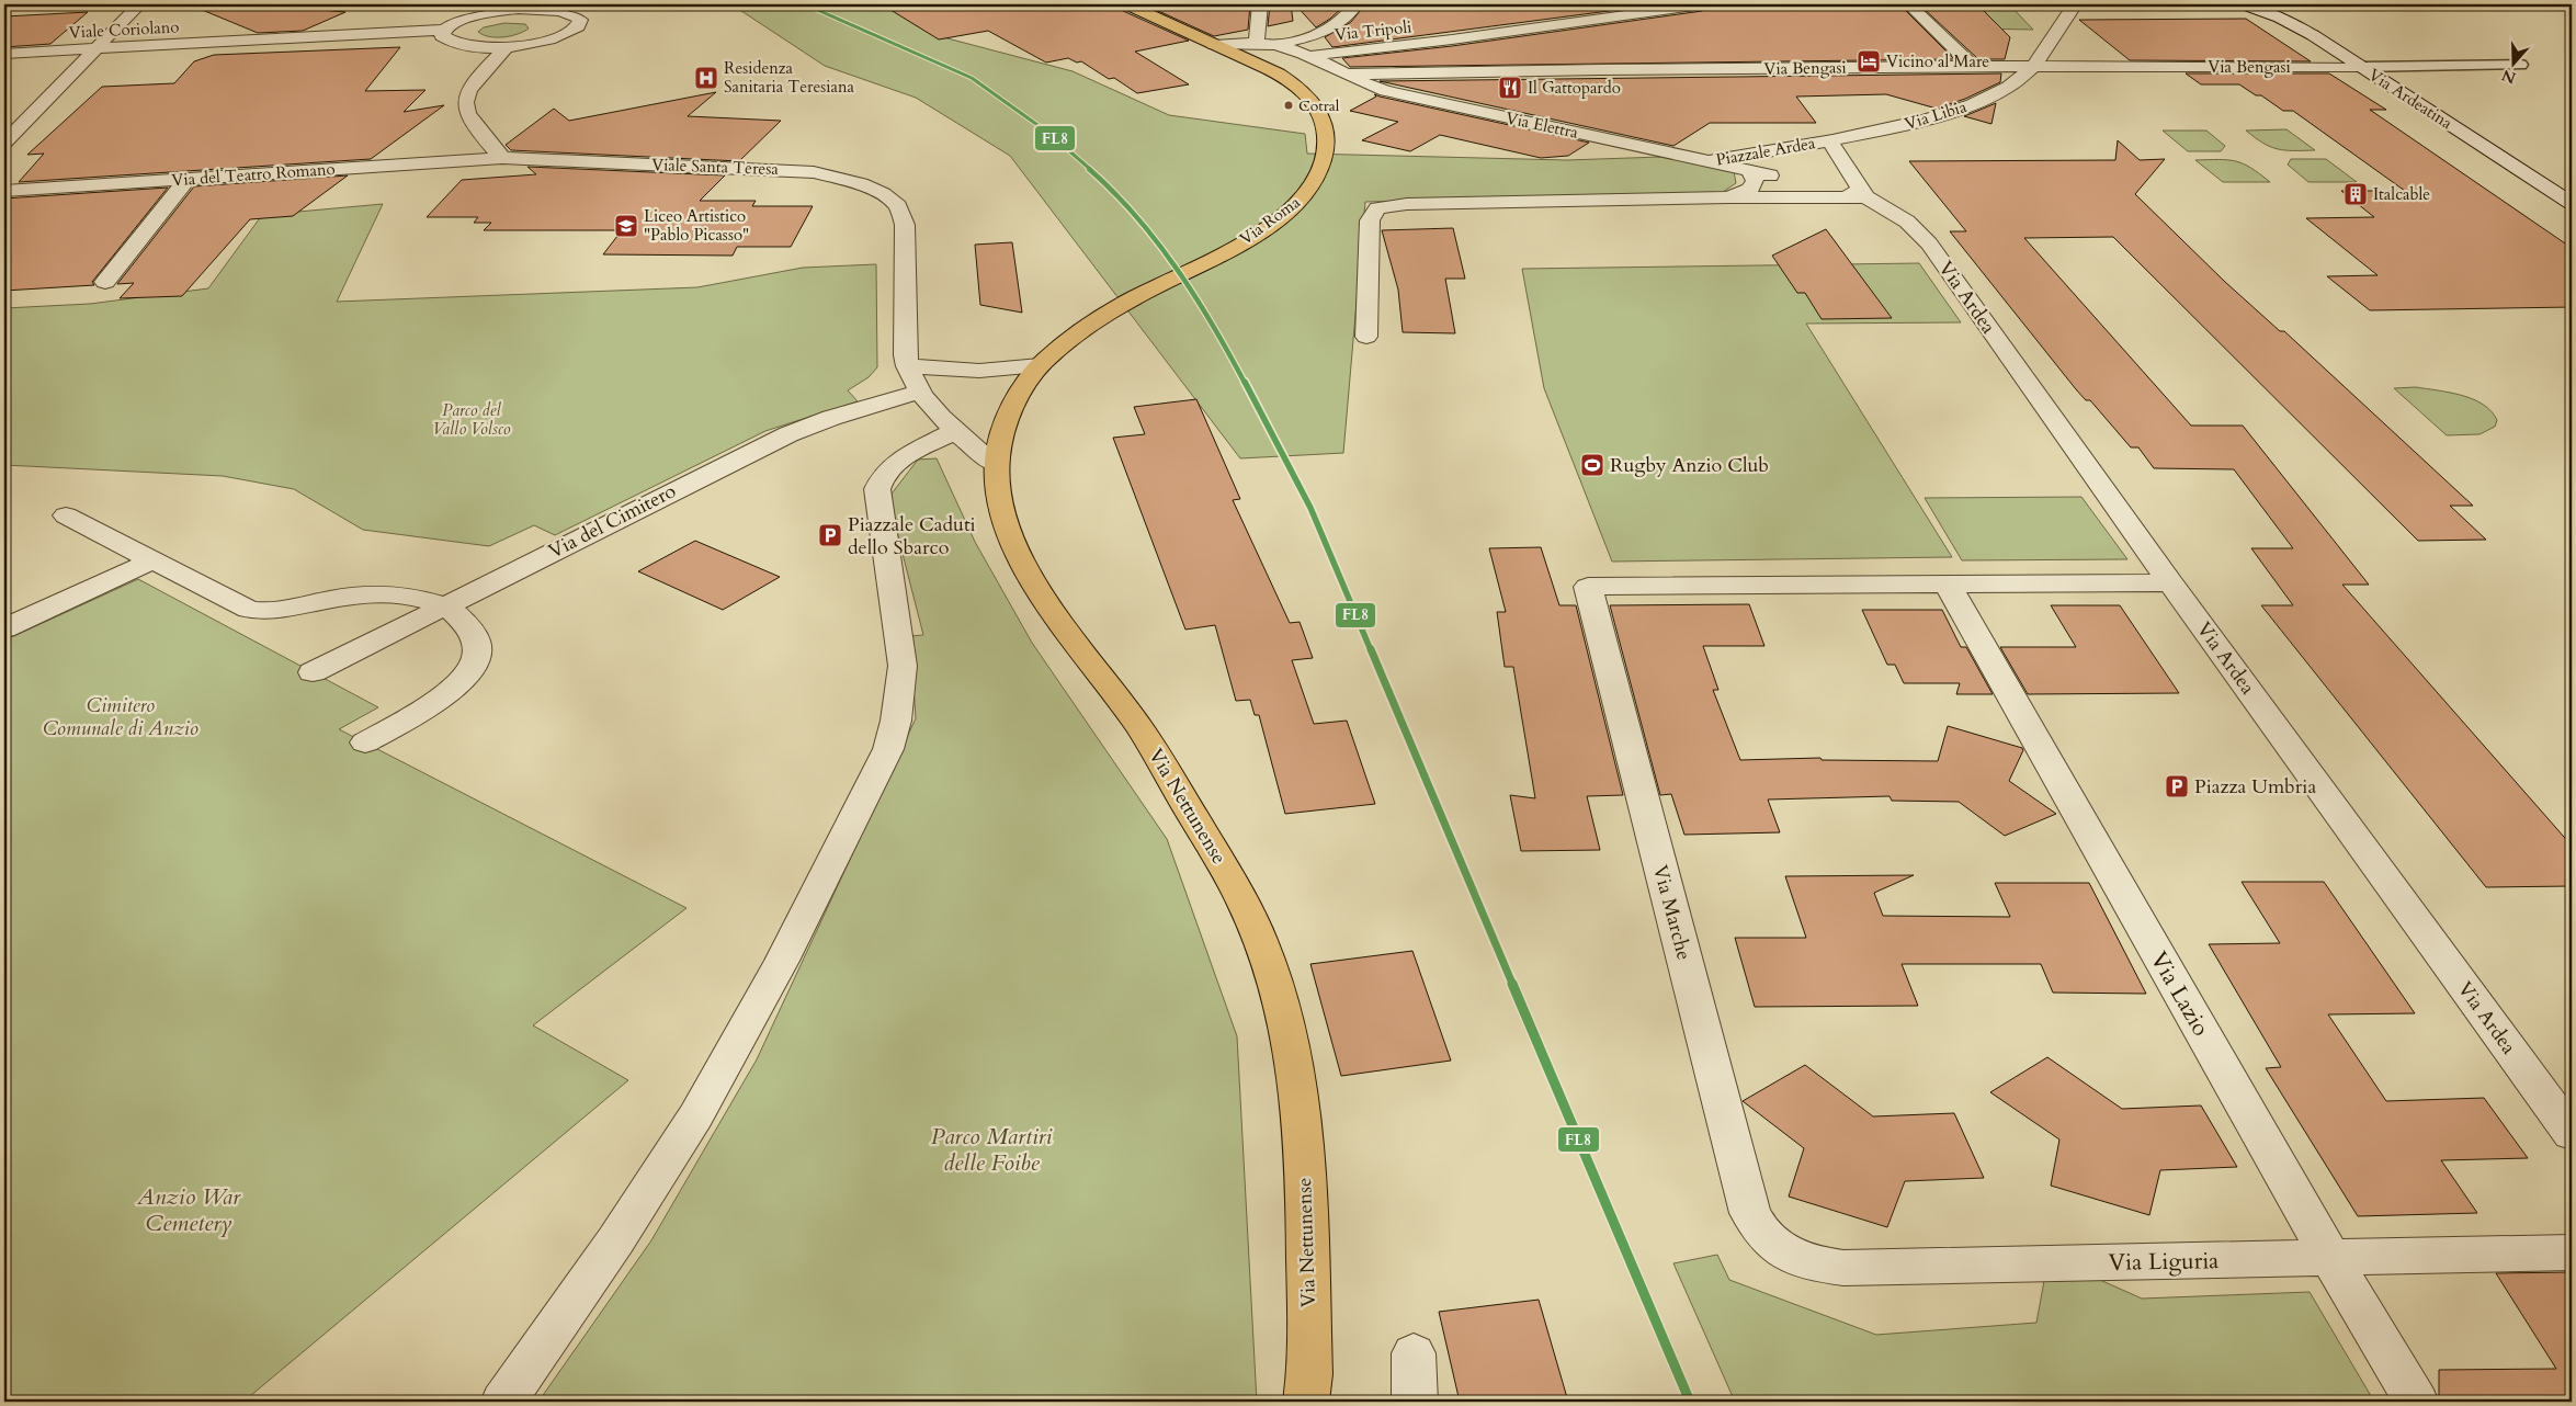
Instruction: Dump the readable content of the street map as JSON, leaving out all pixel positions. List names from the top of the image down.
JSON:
{
  "streets": {
    "main road": ["Via Roma", "Via Nettunense"],
    "street": [
      "Viale Coriolano",
      "Via Tripoli",
      "Via Bengasi",
      "Via Ardeatina",
      "Via Libia",
      "Via Elettra",
      "Piazzale Ardea",
      "Viale Santa Teresa",
      "Via del Teatro Romano",
      "Via Ardea",
      "Via del Cimitero",
      "Via Marche",
      "Via Lazio",
      "Via Liguria"
    ]
  },
  "crossings": [
    ["Via Tripoli", "Via Elettra"],
    ["Via Bengasi", "Via Ardeatina"],
    ["Via Bengasi", "Via Libia"],
    ["Via Bengasi", "Via Elettra"],
    ["Via Libia", "Piazzale Ardea"],
    ["Via Elettra", "Piazzale Ardea"],
    ["Piazzale Ardea", "Via Ardea"],
    ["Viale Santa Teresa", "Via del Teatro Romano"],
    ["Viale Santa Teresa", "Via del Cimitero"],
    ["Viale Santa Teresa", "Via Nettunense"],
    ["Via Roma", "Via Nettunense"],
    ["Via Marche", "Via Lazio"],
    ["Via Marche", "Via Liguria"],
    ["Via Lazio", "Via Liguria"]
  ],
  "parks": [
    "Parco del Vallo Volsco",
    "Cimitero Comunale di Anzio",
    "Parco Martiri delle Foibe",
    "Anzio War Cemetery"
  ],
  "places": {
    "hotel": ["Vicino al Mare"],
    "hospital": ["Residenza Sanitaria Teresiana"],
    "restaurant": ["Il Gattopardo"],
    "other": ["Cotral"],
    "building": ["Italcable"],
    "school or university": ["Liceo Artistico \"Pablo Picasso\""],
    "sports": ["Rugby Anzio Club"],
    "parking": ["Piazzale Caduti dello Sbarco", "Piazza Umbria"]
  },
  "lines": ["transit line FL8"],
  "north": "bottom"
}
